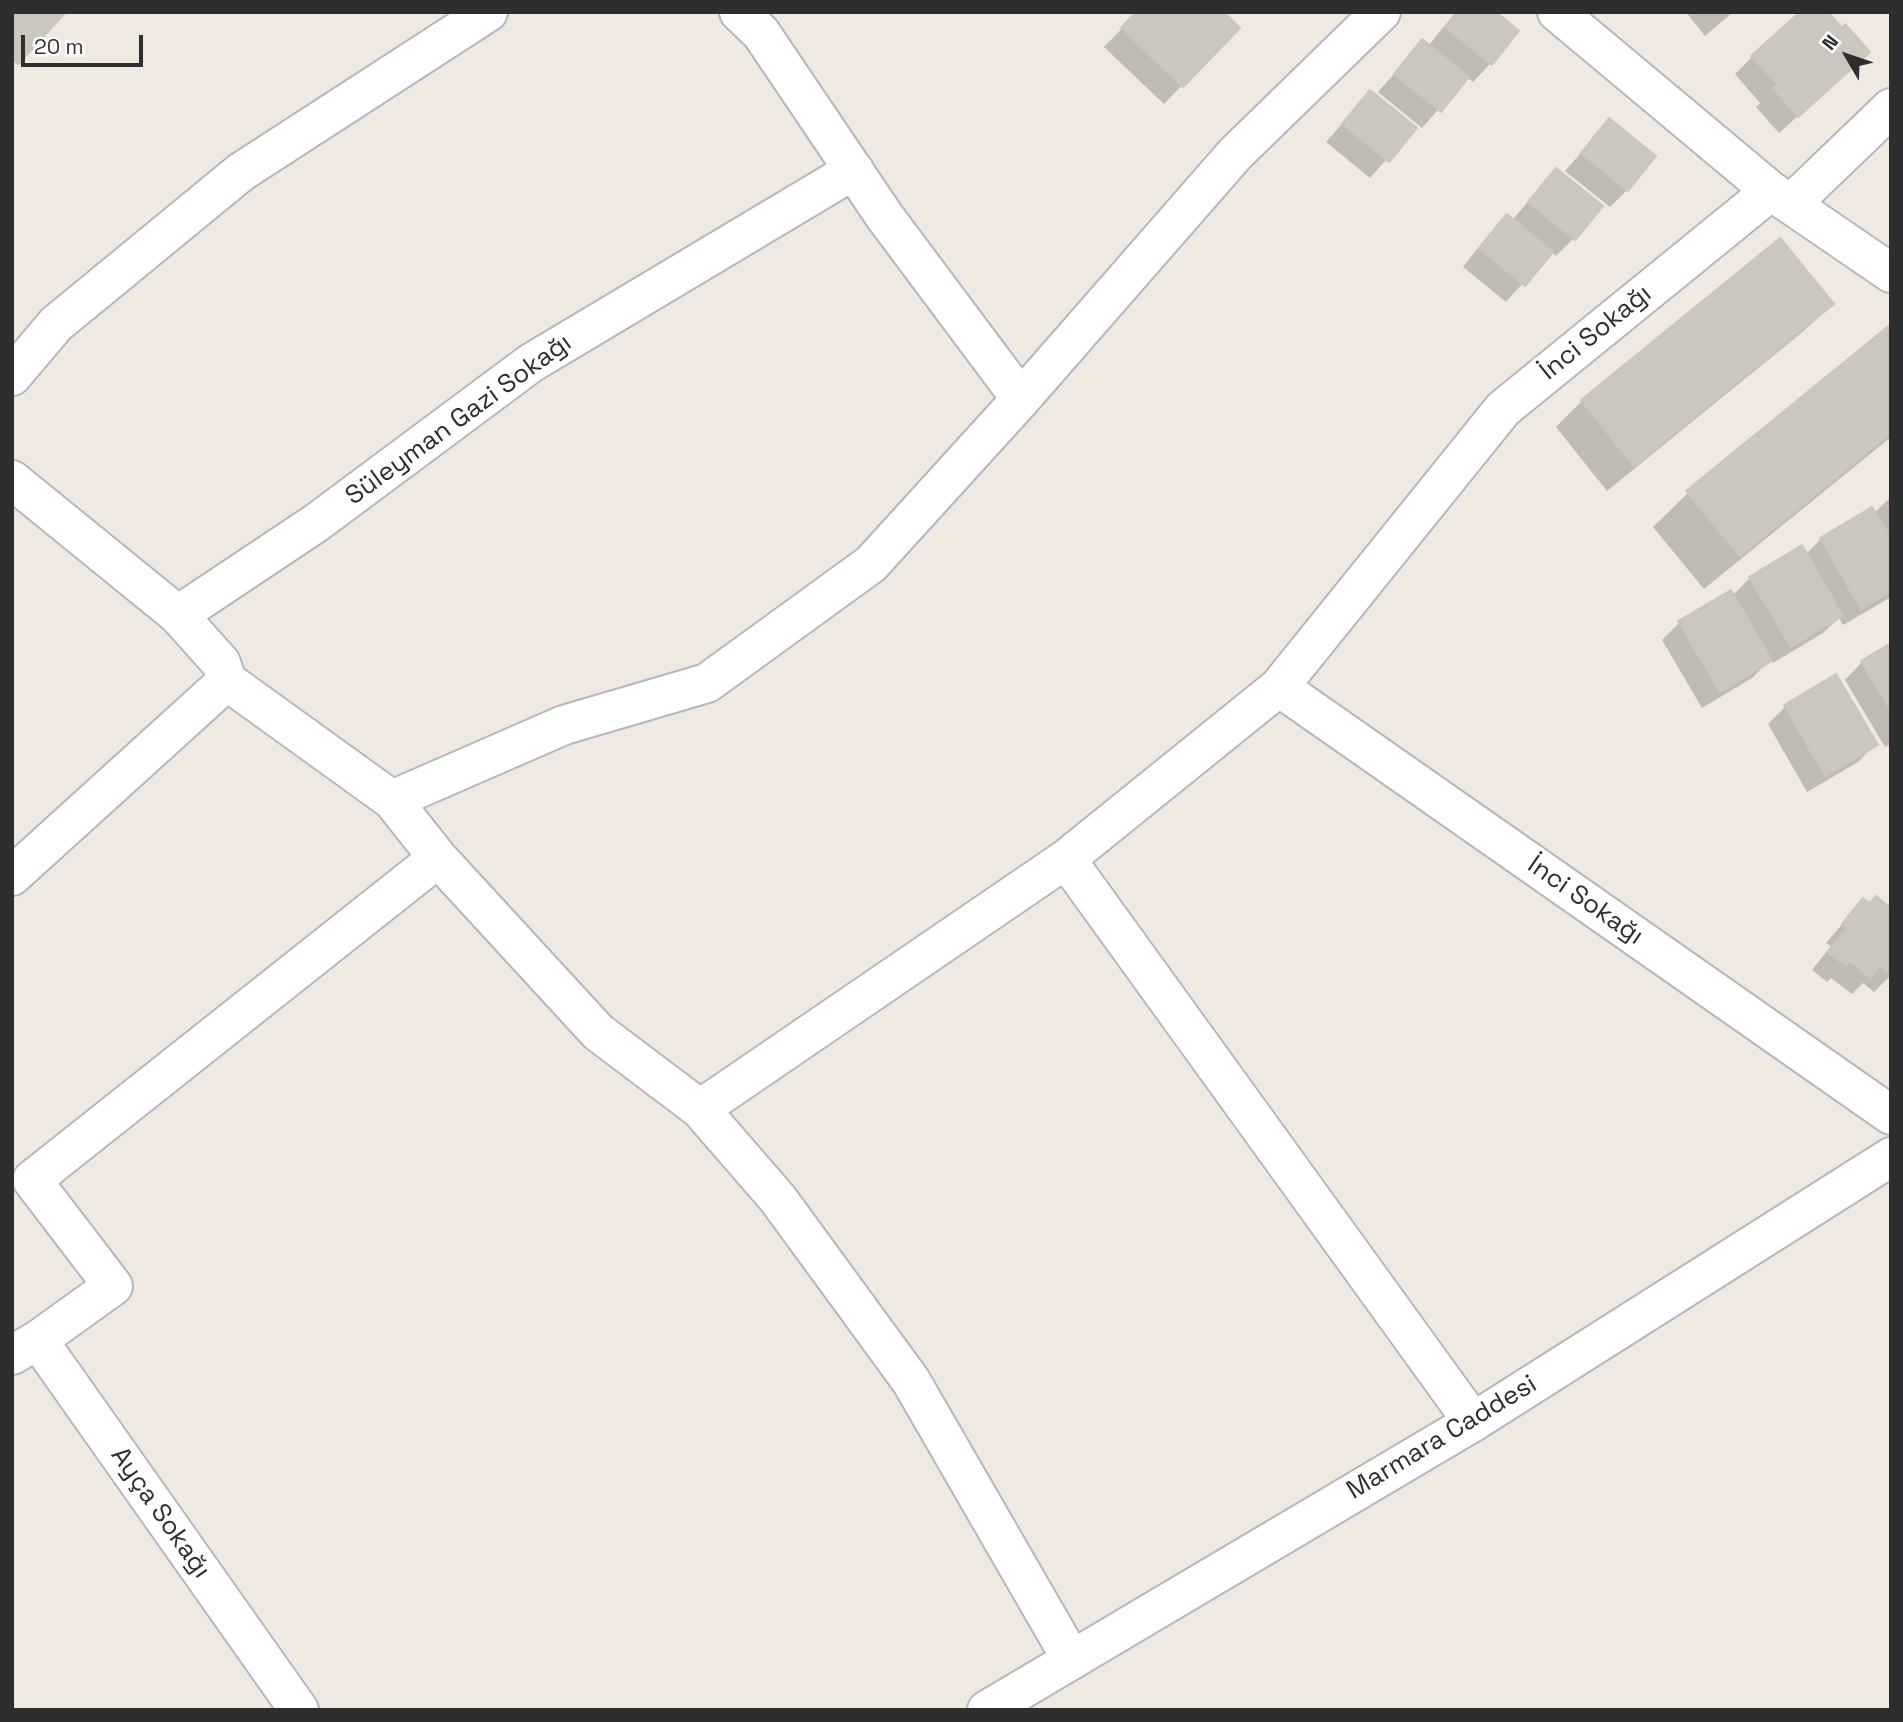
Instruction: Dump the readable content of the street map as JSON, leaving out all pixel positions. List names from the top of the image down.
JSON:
{
  "streets": {
    "street": [
      "İnci Sokağı",
      "Süleyman Gazi Sokağı",
      "Marmara Caddesi",
      "Ayça Sokağı"
    ]
  },
  "scale_bar": "20 m",
  "north": "top left"
}
